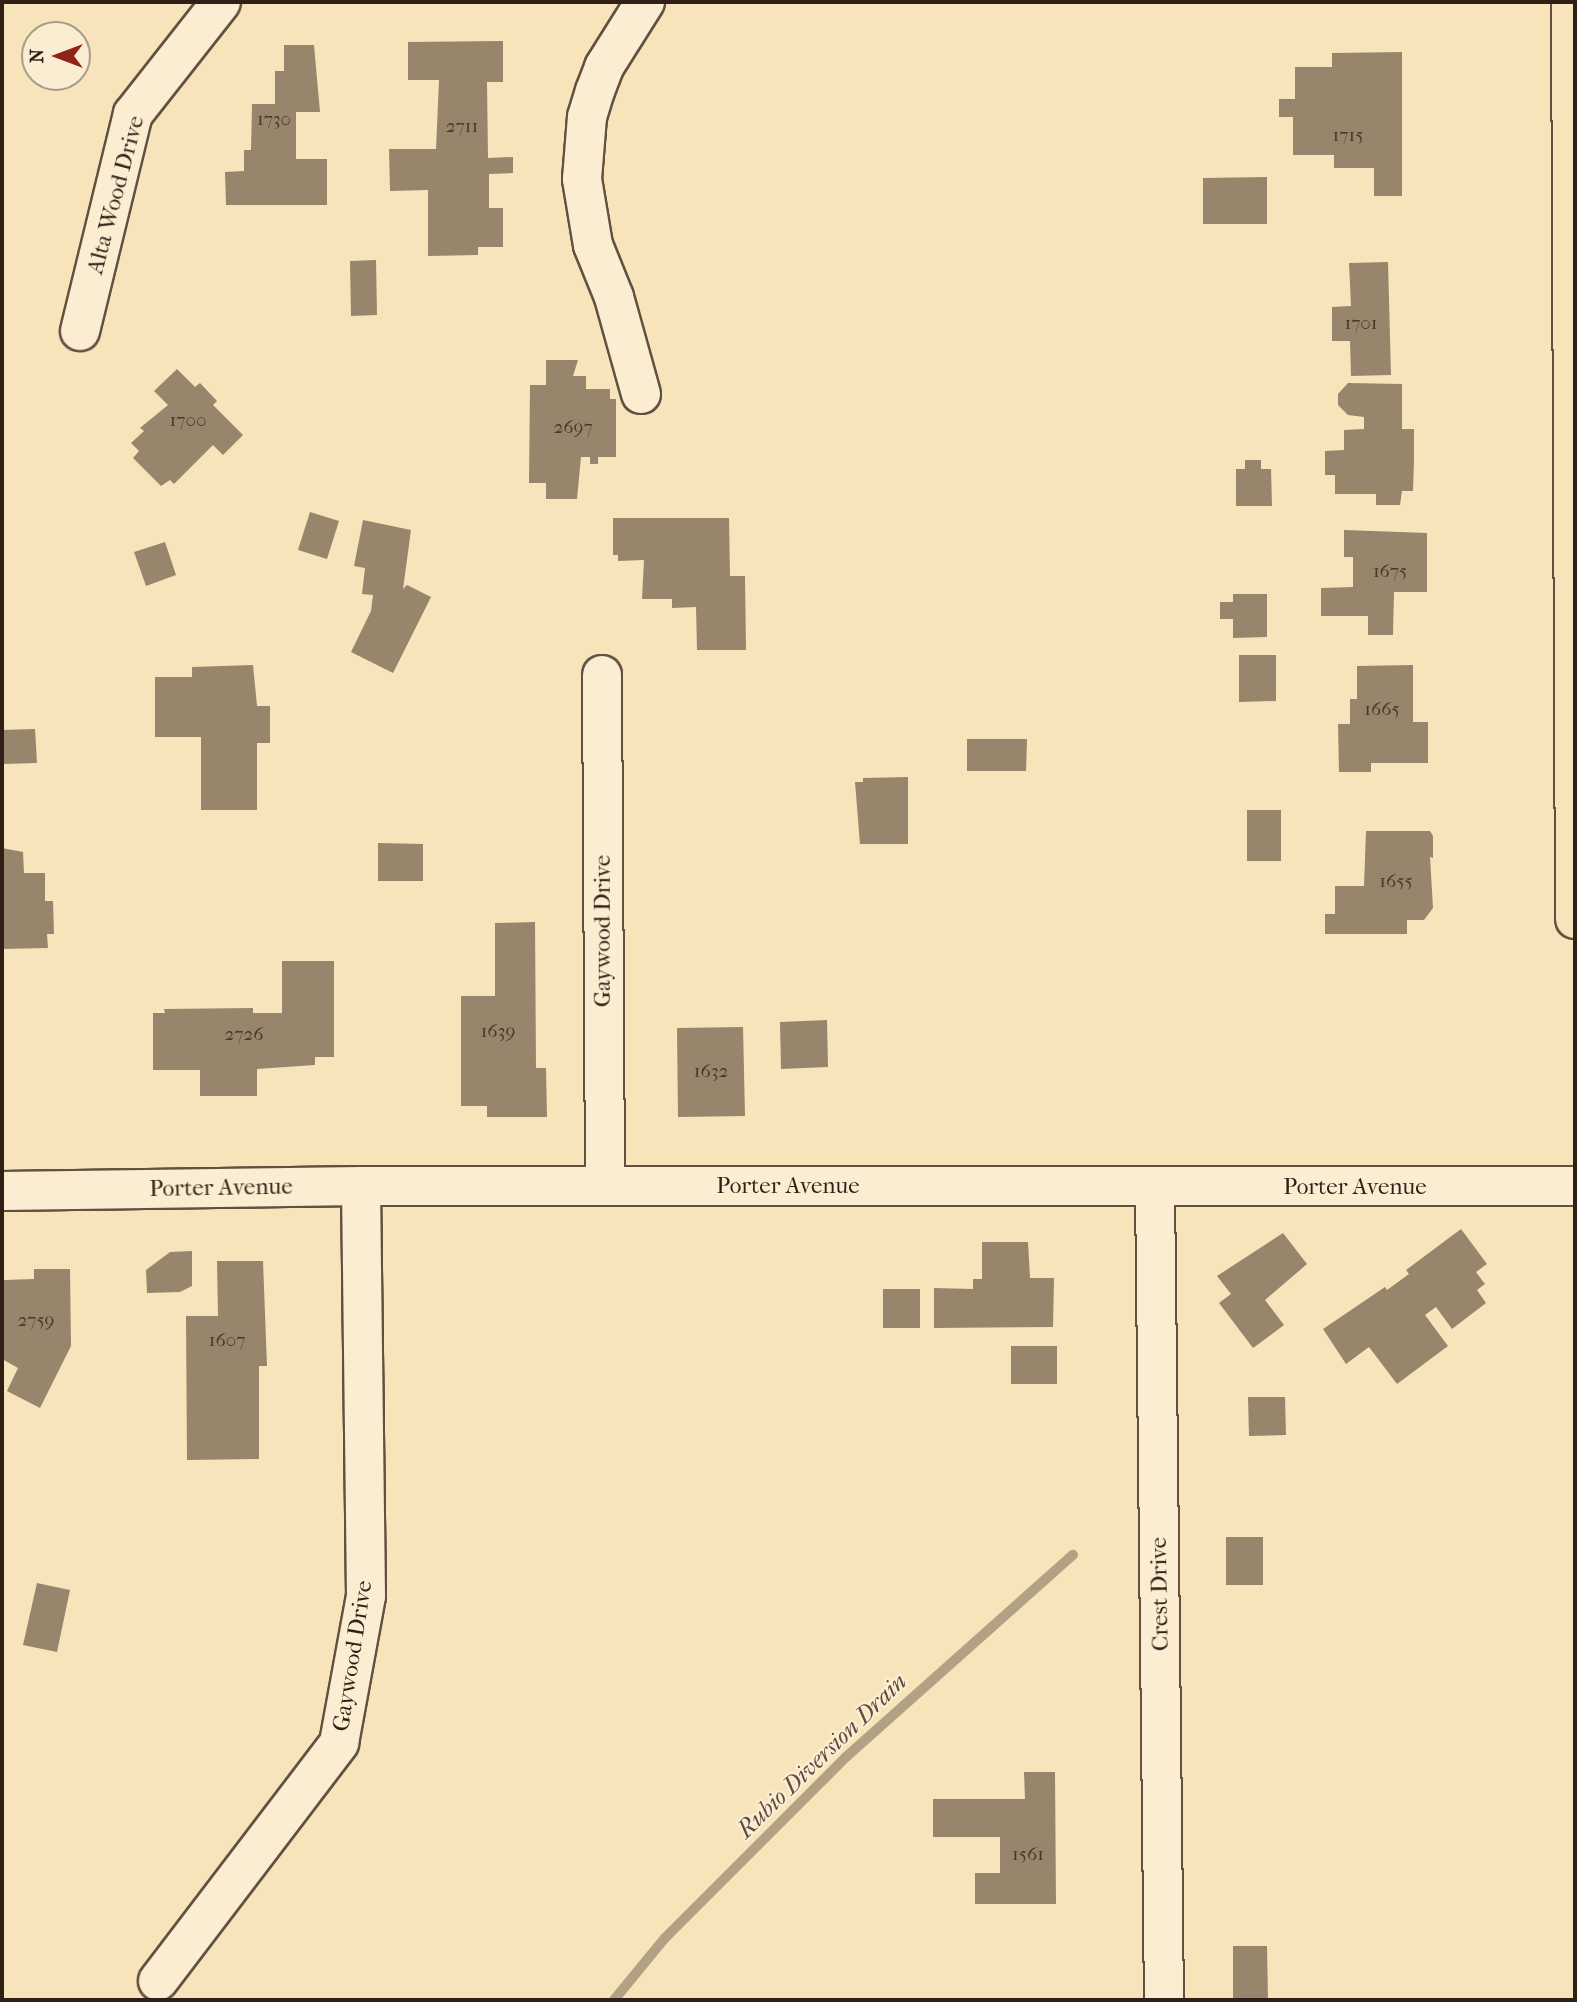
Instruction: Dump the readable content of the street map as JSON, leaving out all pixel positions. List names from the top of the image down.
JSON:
{
  "streets": {
    "street": [
      "Alta Wood Drive",
      "Gaywood Drive",
      "Porter Avenue",
      "Crest Drive"
    ]
  },
  "crossings": [
    ["Gaywood Drive", "Porter Avenue"],
    ["Porter Avenue", "Crest Drive"]
  ],
  "water": ["Rubio Diversion Drain"],
  "house_numbers": [
    "1730",
    "2711",
    "1715",
    "1701",
    "1700",
    "2697",
    "1675",
    "1665",
    "1655",
    "1639",
    "2726",
    "1632",
    "2759",
    "1607",
    "1561"
  ],
  "north": "left"
}
